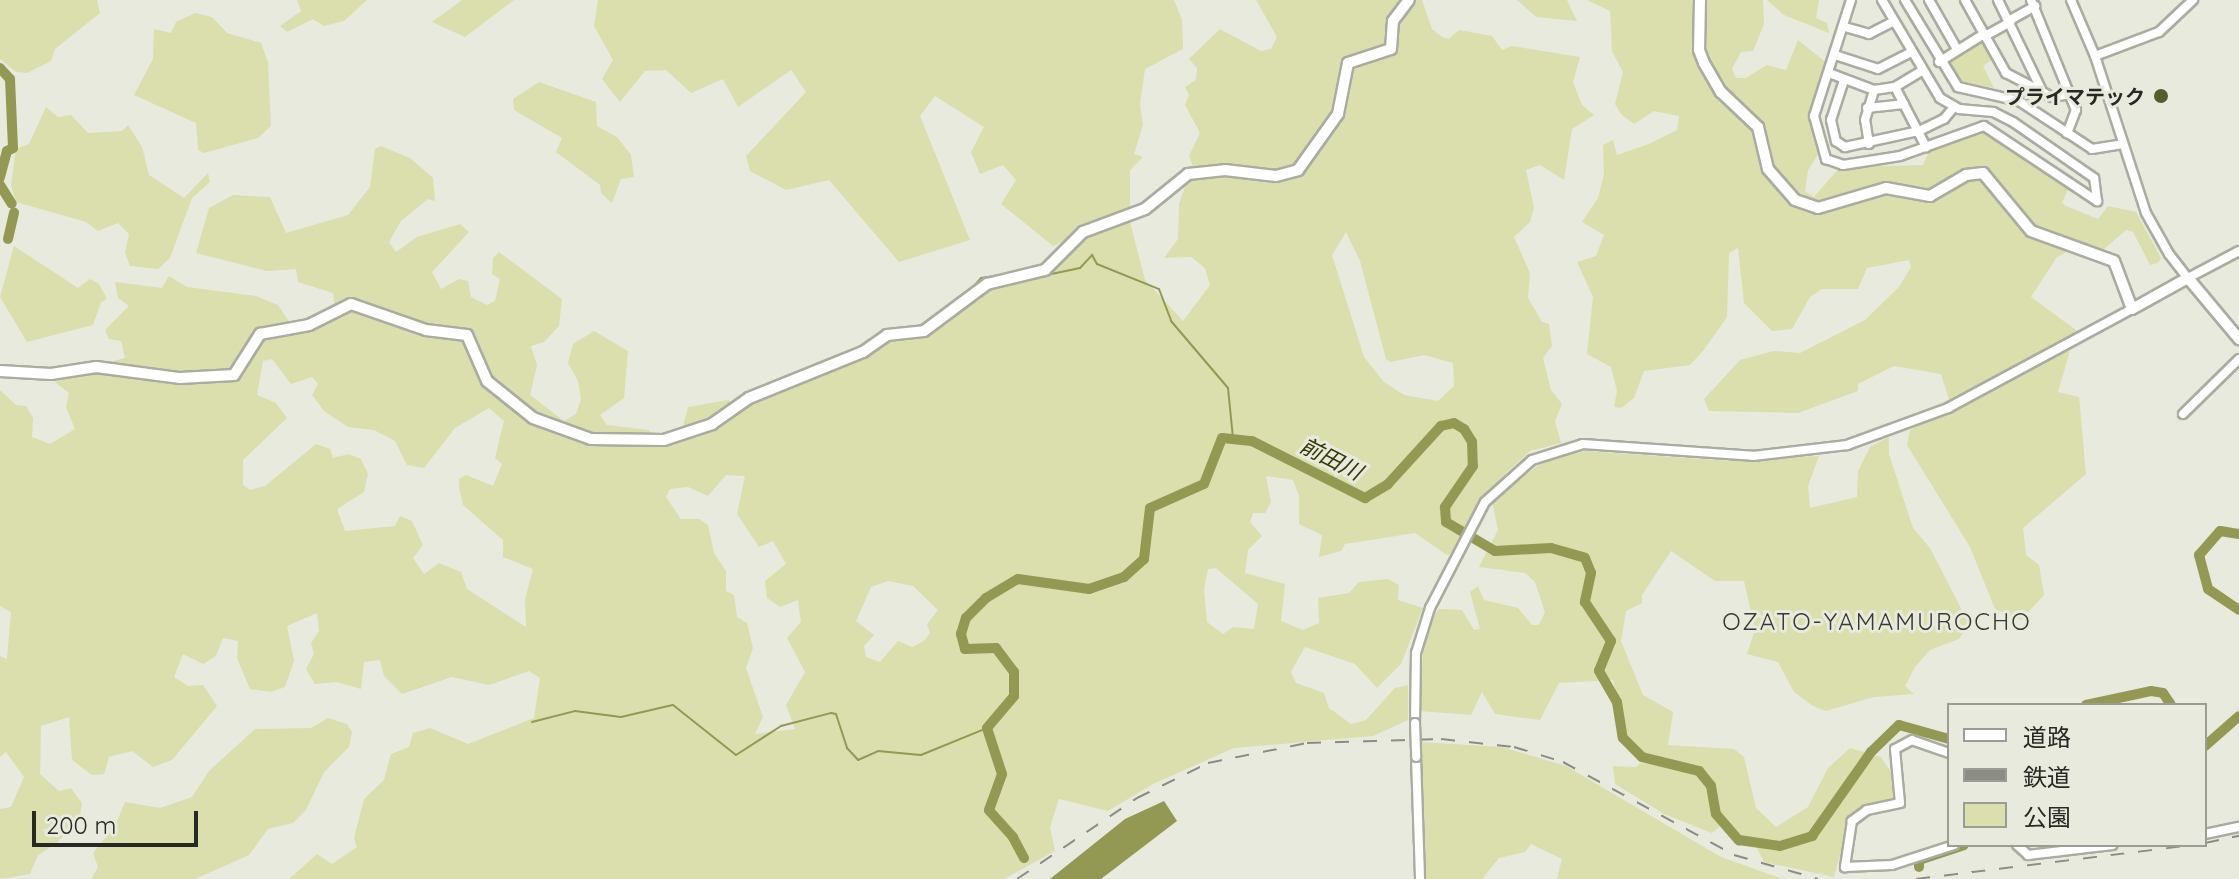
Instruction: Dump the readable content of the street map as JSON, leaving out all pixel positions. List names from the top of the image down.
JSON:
{
  "districts": ["OZATO-YAMAMUROCHO"],
  "water": ["前田川"],
  "places": ["プライマテック"],
  "legend": ["道路", "鉄道", "公園"],
  "scale_bar": "200 m"
}
